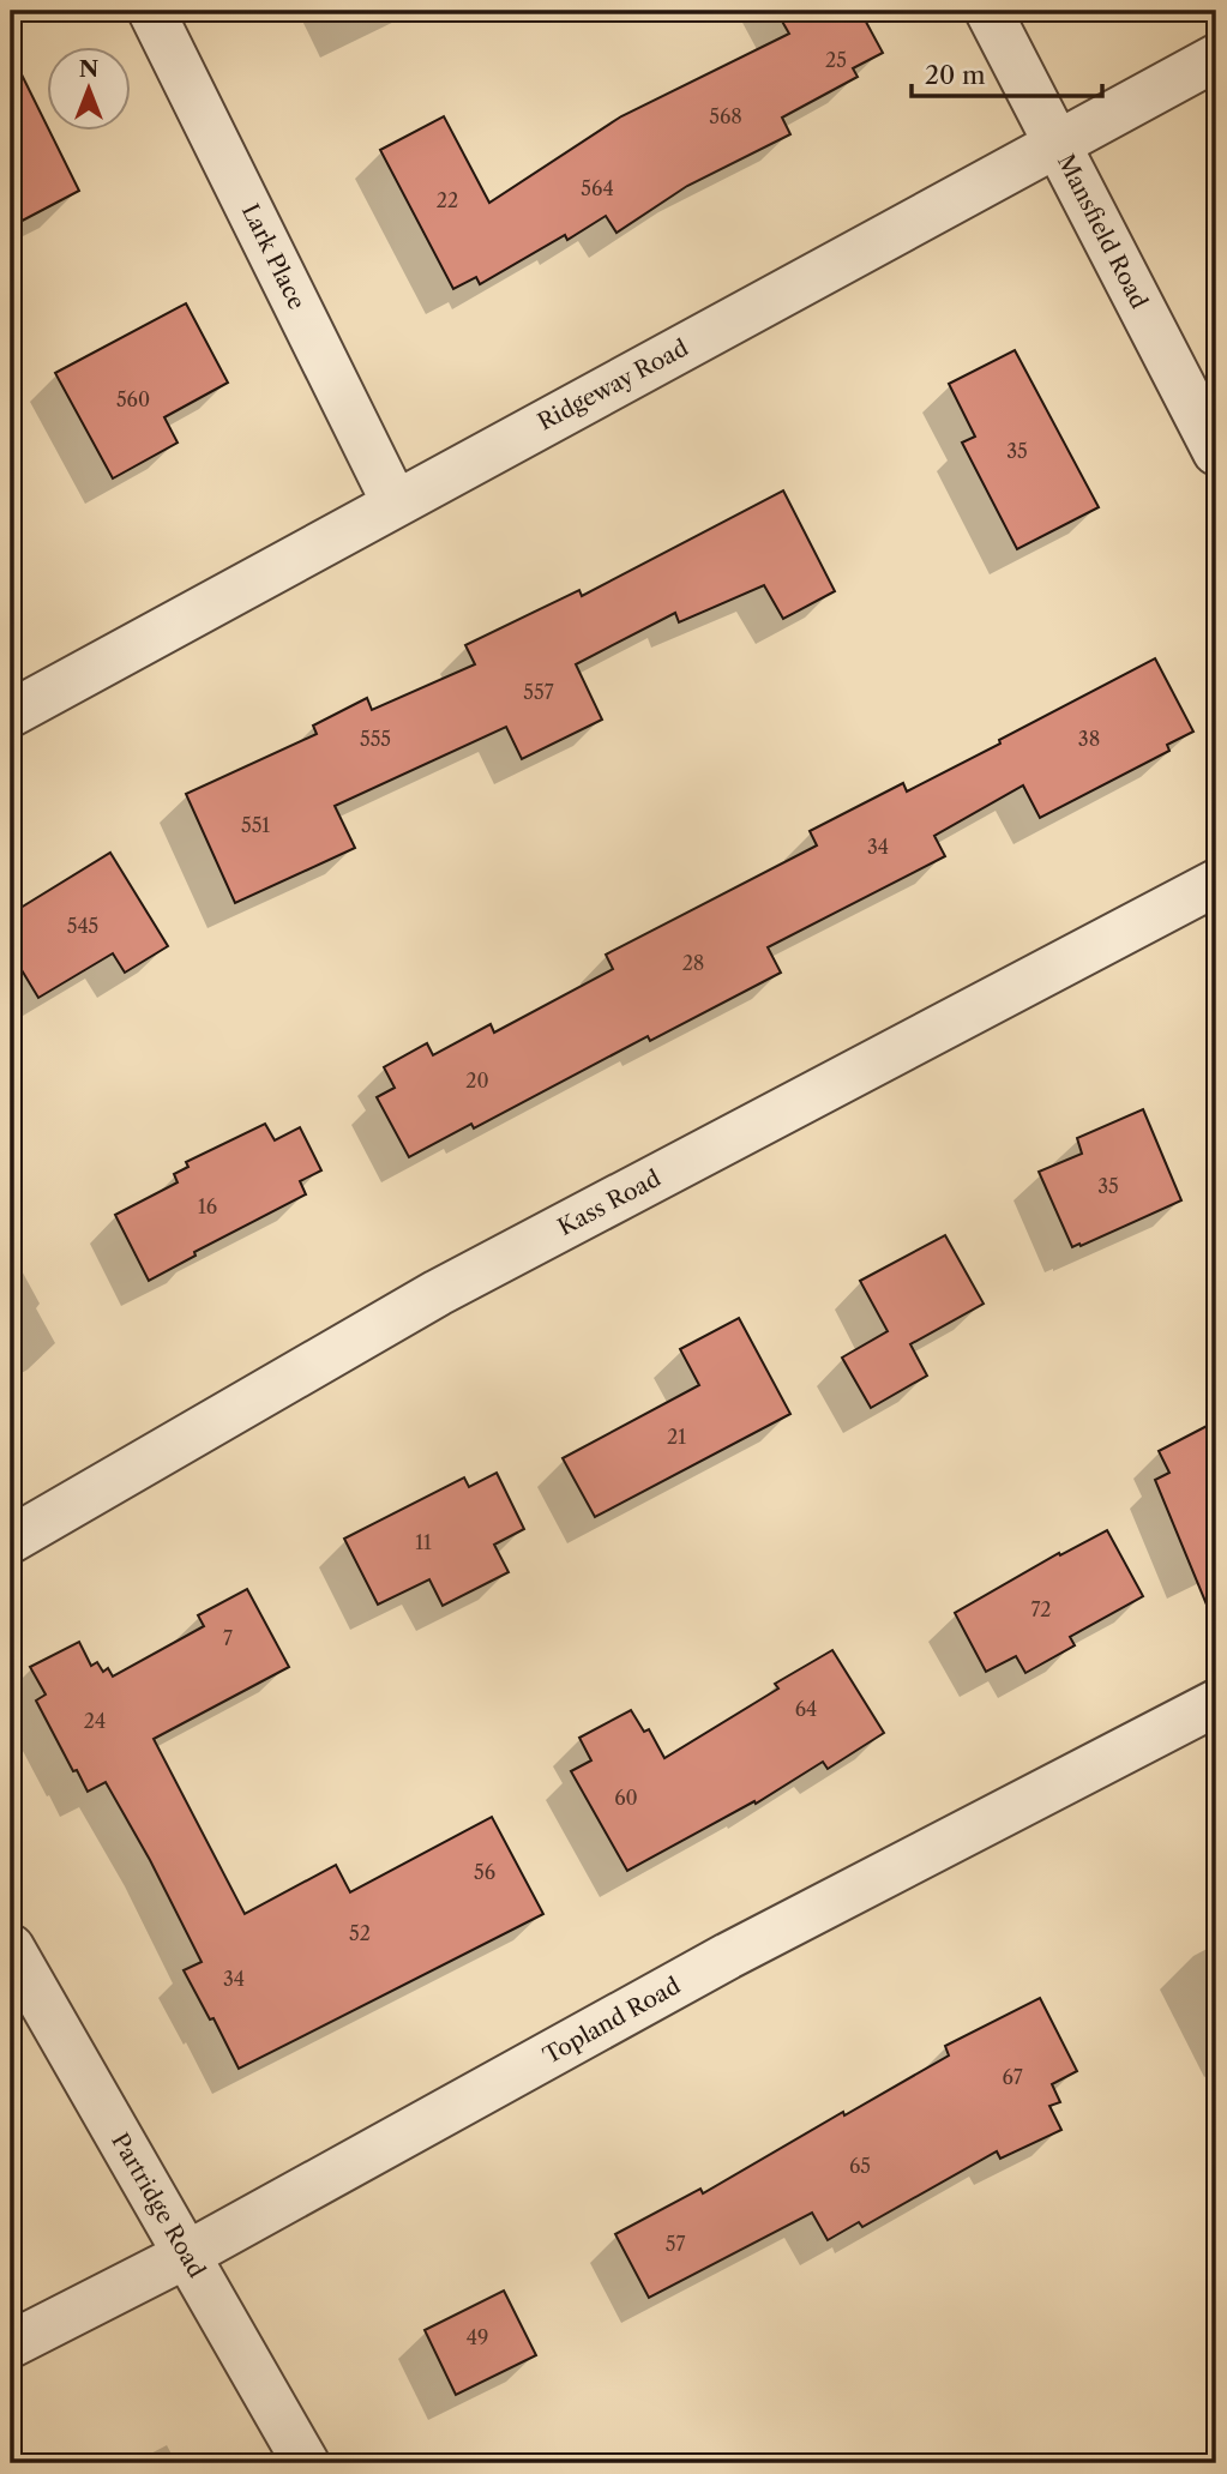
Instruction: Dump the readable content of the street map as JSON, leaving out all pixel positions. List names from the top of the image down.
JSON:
{
  "streets": {
    "street": [
      "Mansfield Road",
      "Lark Place",
      "Ridgeway Road",
      "Kass Road",
      "Topland Road",
      "Partridge Road"
    ]
  },
  "crossings": [
    ["Mansfield Road", "Ridgeway Road"],
    ["Lark Place", "Ridgeway Road"],
    ["Topland Road", "Partridge Road"]
  ],
  "house_numbers": [
    "25",
    "568",
    "564",
    "22",
    "560",
    "35",
    "557",
    "555",
    "38",
    "551",
    "34",
    "545",
    "28",
    "20",
    "35",
    "16",
    "21",
    "11",
    "72",
    "7",
    "64",
    "24",
    "60",
    "56",
    "52",
    "34",
    "67",
    "65",
    "57",
    "49"
  ],
  "scale_bar": "20 m",
  "north": "top"
}
